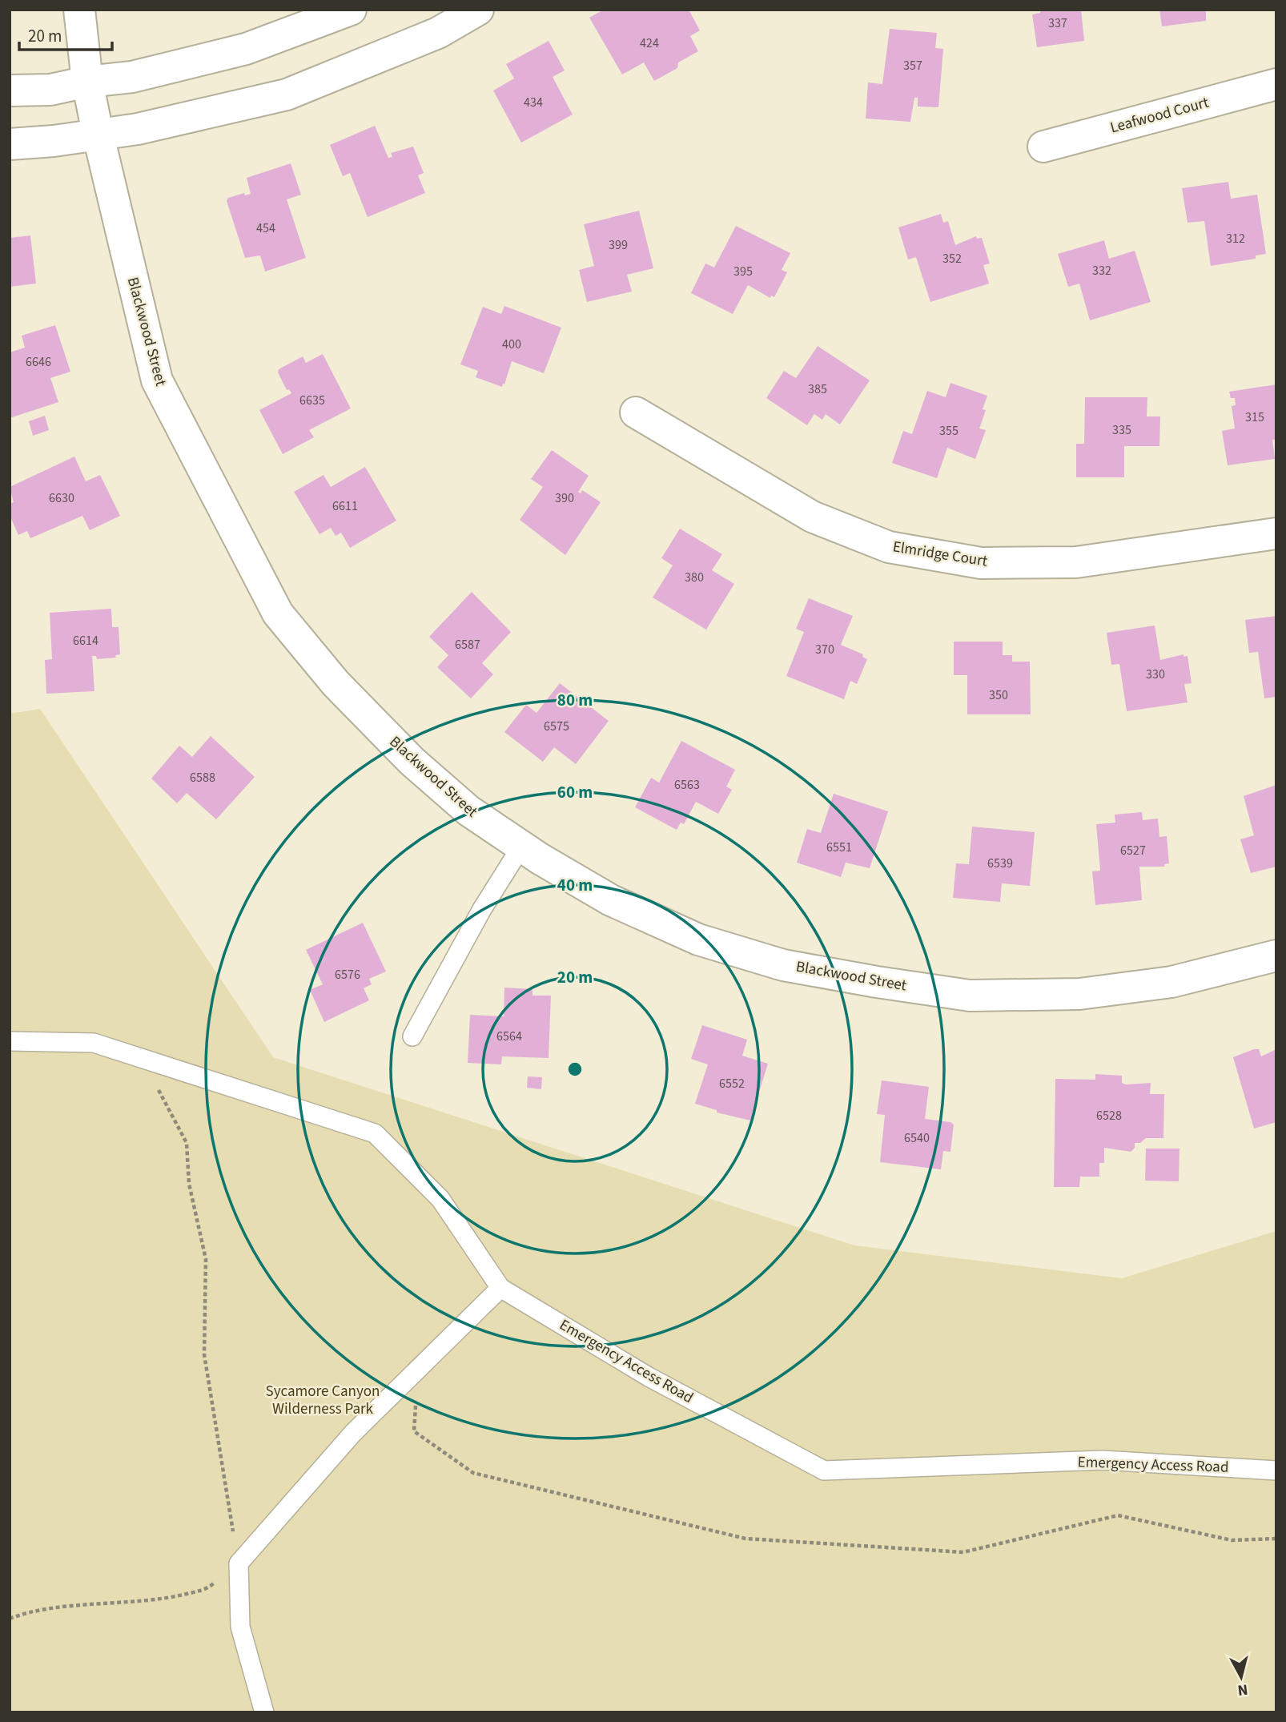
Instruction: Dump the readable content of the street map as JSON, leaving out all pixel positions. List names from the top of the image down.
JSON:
{
  "streets": {
    "street": ["Leafwood Court", "Blackwood Street", "Elmridge Court"],
    "lane": ["Emergency Access Road"]
  },
  "parks": ["Sycamore Canyon Wilderness Park"],
  "house_numbers": [
    "337",
    "424",
    "357",
    "434",
    "454",
    "312",
    "399",
    "352",
    "332",
    "395",
    "400",
    "6646",
    "385",
    "6635",
    "315",
    "335",
    "355",
    "6630",
    "390",
    "6611",
    "380",
    "6614",
    "6587",
    "370",
    "330",
    "350",
    "6575",
    "6588",
    "6563",
    "6551",
    "6527",
    "6539",
    "6576",
    "6564",
    "6552",
    "6528",
    "6540"
  ],
  "scale_bar": "20 m",
  "north": "bottom",
  "rings": [
    "80 m",
    "60 m",
    "40 m",
    "20 m"
  ]
}
